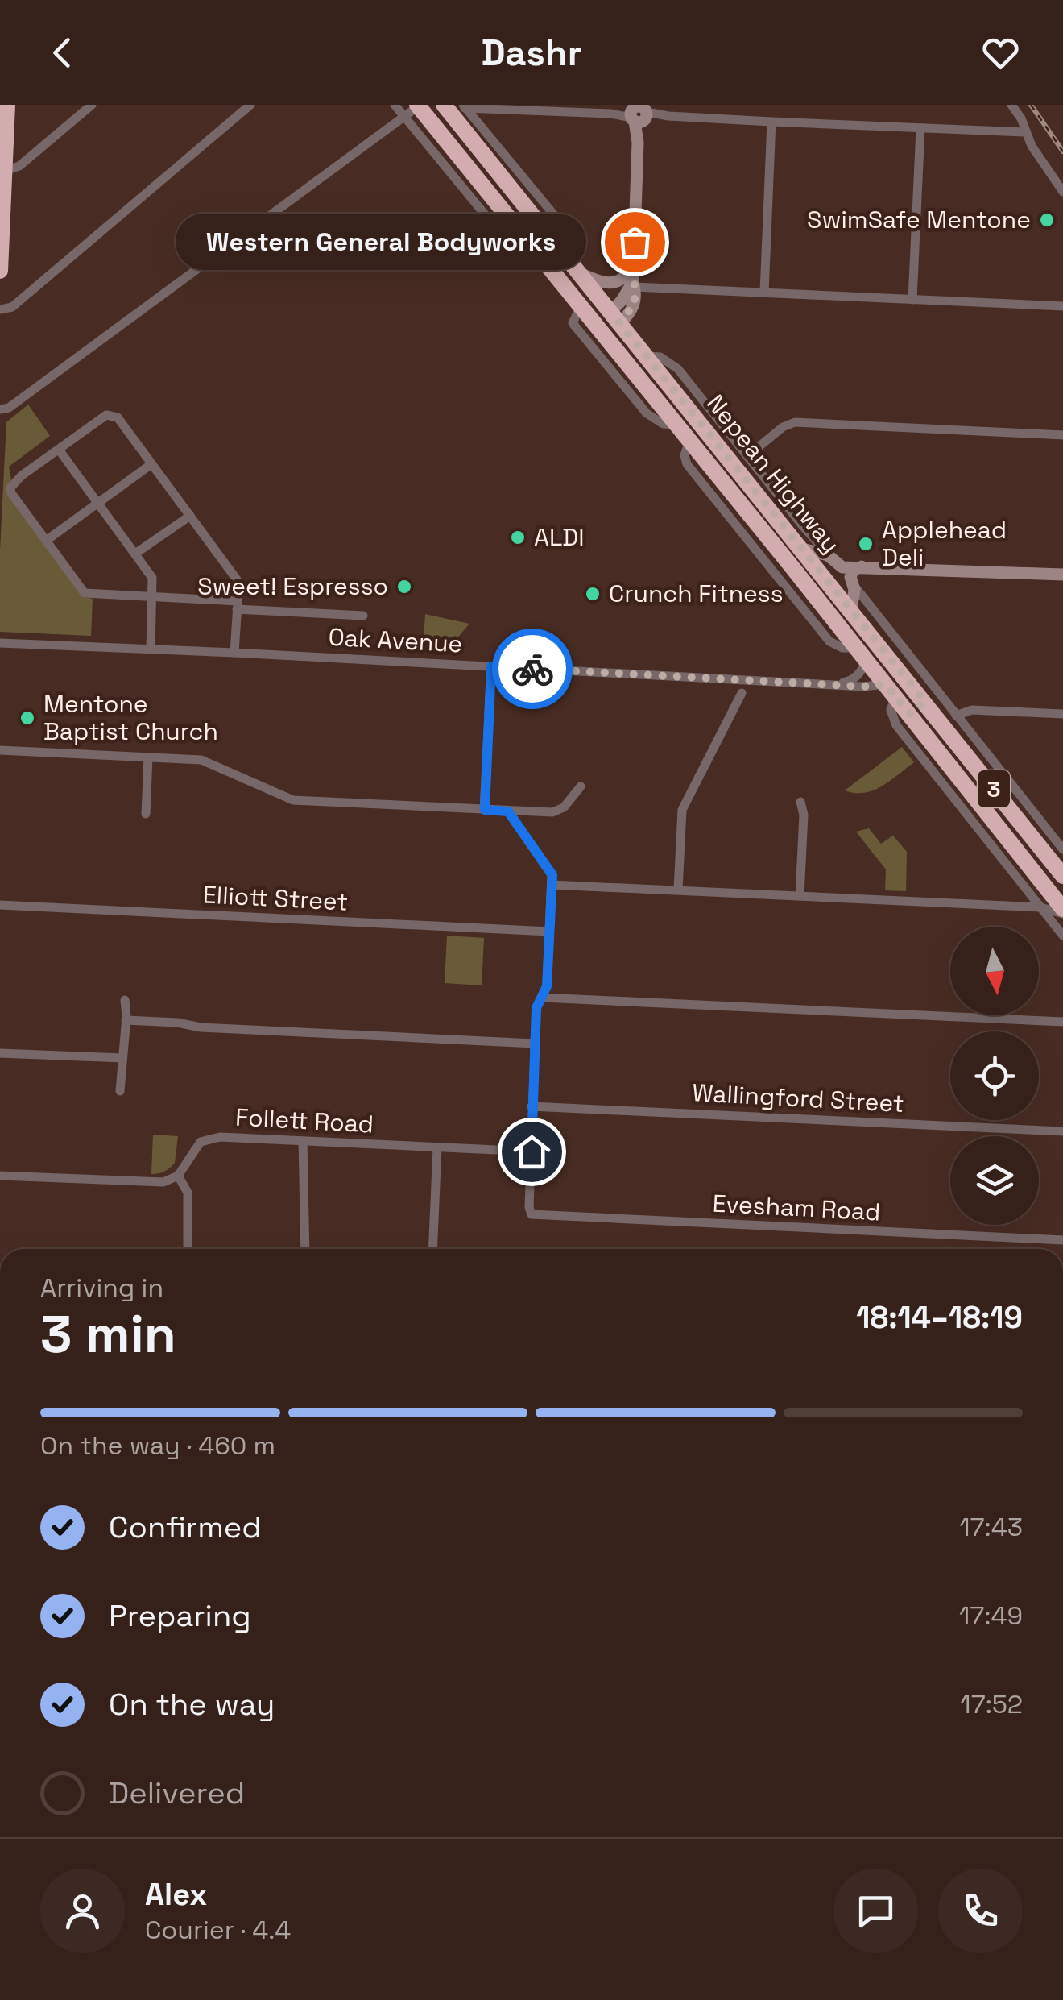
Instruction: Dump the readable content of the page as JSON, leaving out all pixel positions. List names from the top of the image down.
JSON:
{
  "streets": {
    "highway": ["Nepean Highway", "3"],
    "street": [
      "Oak Avenue",
      "Elliott Street",
      "Wallingford Street",
      "Follett Road",
      "Evesham Road"
    ]
  },
  "crossings": [
    ["Nepean Highway", "Oak Avenue"],
    ["Follett Road", "Evesham Road"]
  ],
  "places": [
    "SwimSafe Mentone",
    "Western General Bodyworks",
    "ALDI",
    "Applehead Deli",
    "Sweet! Espresso",
    "Crunch Fitness",
    "Mentone Baptist Church"
  ],
  "north": "bottom",
  "page": {
    "header": "Dashr",
    "bubble": "Western General Bodyworks",
    "heading": ["3 min", "Arriving in", "18:14–18:19"],
    "panel": ["Alex", "Courier · 4.4"],
    "bar": "On the way · 460 m",
    "list": [
      ["Confirmed", "17:43"],
      ["Preparing", "17:49"],
      ["On the way", "17:52"],
      "Delivered"
    ]
  }
}
